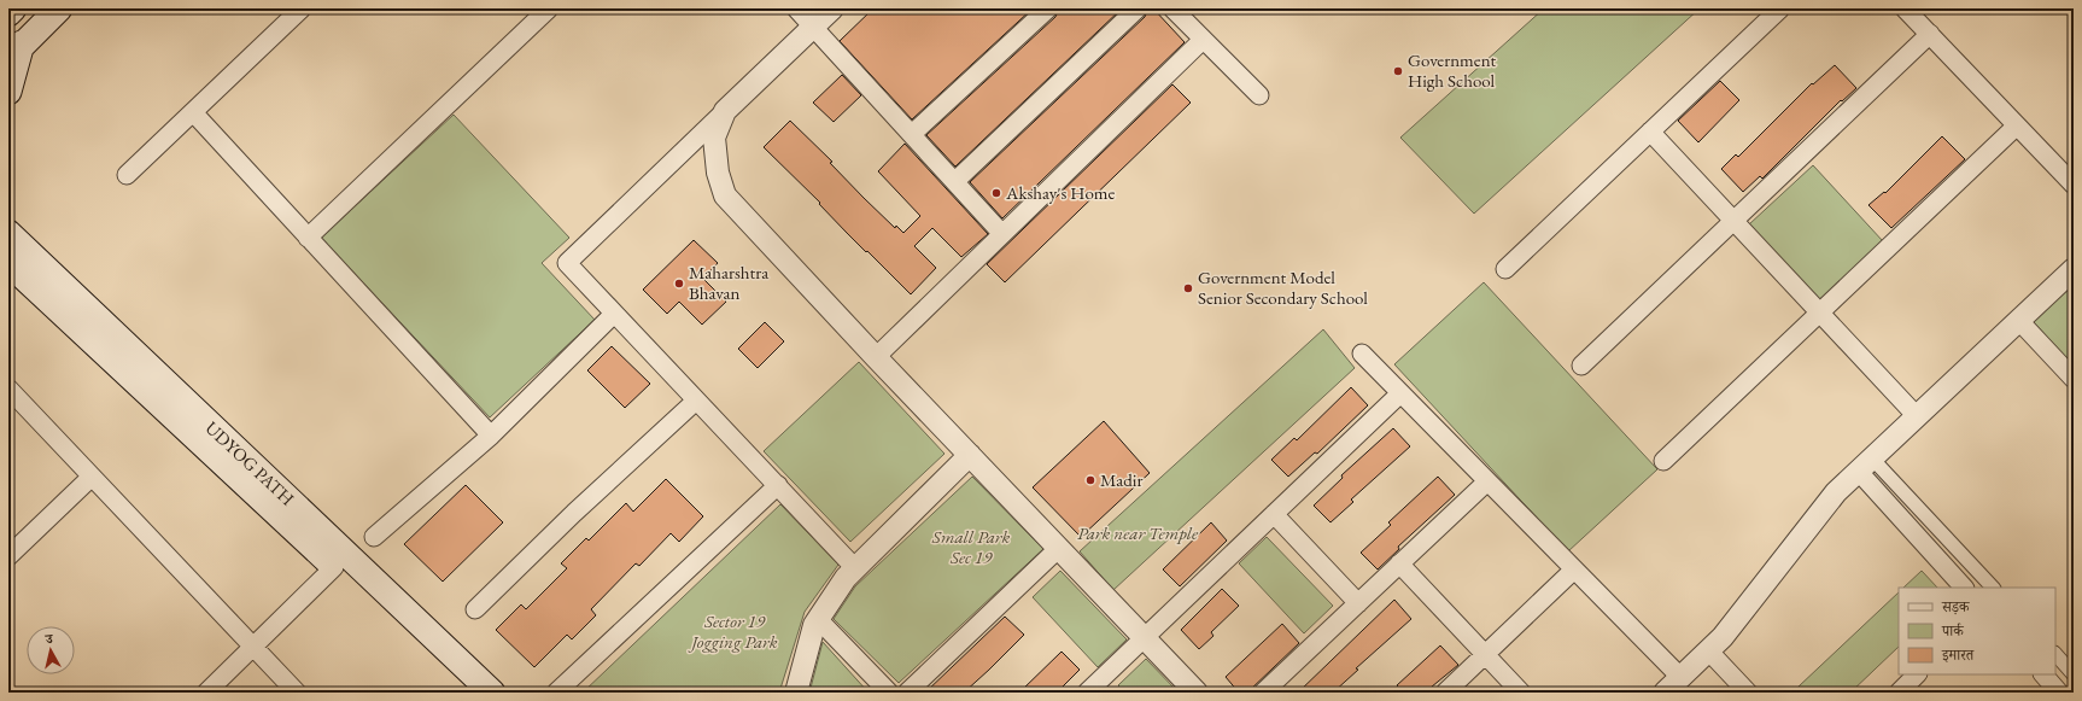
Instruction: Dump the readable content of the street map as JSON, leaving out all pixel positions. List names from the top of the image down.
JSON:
{
  "streets": {
    "main road": ["UDYOG PATH"]
  },
  "parks": ["Park near Temple", "Small Park Sec 19", "Sector 19 Jogging Park"],
  "places": [
    "Government High School",
    "Akshay's Home",
    "Maharshtra Bhavan",
    "Government Model Senior Secondary School",
    "Madir"
  ],
  "legend": ["सड़क", "पार्क", "इमारत"],
  "north": "top"
}
